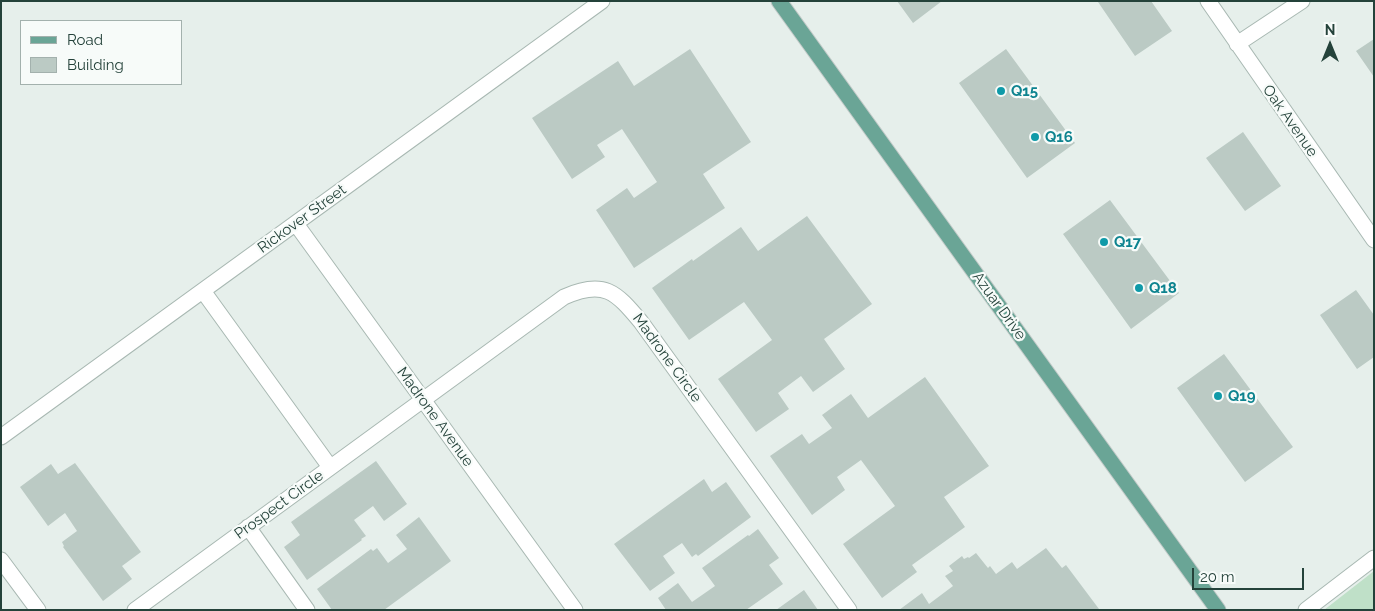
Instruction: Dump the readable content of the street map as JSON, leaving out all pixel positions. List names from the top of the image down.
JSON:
{
  "streets": {
    "main road": ["Azuar Drive"],
    "street": [
      "Oak Avenue",
      "Rickover Street",
      "Madrone Circle",
      "Madrone Avenue",
      "Prospect Circle"
    ]
  },
  "crossings": [
    ["Rickover Street", "Madrone Avenue"],
    ["Madrone Circle", "Madrone Avenue"],
    ["Madrone Circle", "Prospect Circle"],
    ["Madrone Avenue", "Prospect Circle"]
  ],
  "places": [
    "Q15",
    "Q16",
    "Q17",
    "Q18",
    "Q19"
  ],
  "legend": ["Road", "Building"],
  "scale_bar": "20 m",
  "north": "top"
}
